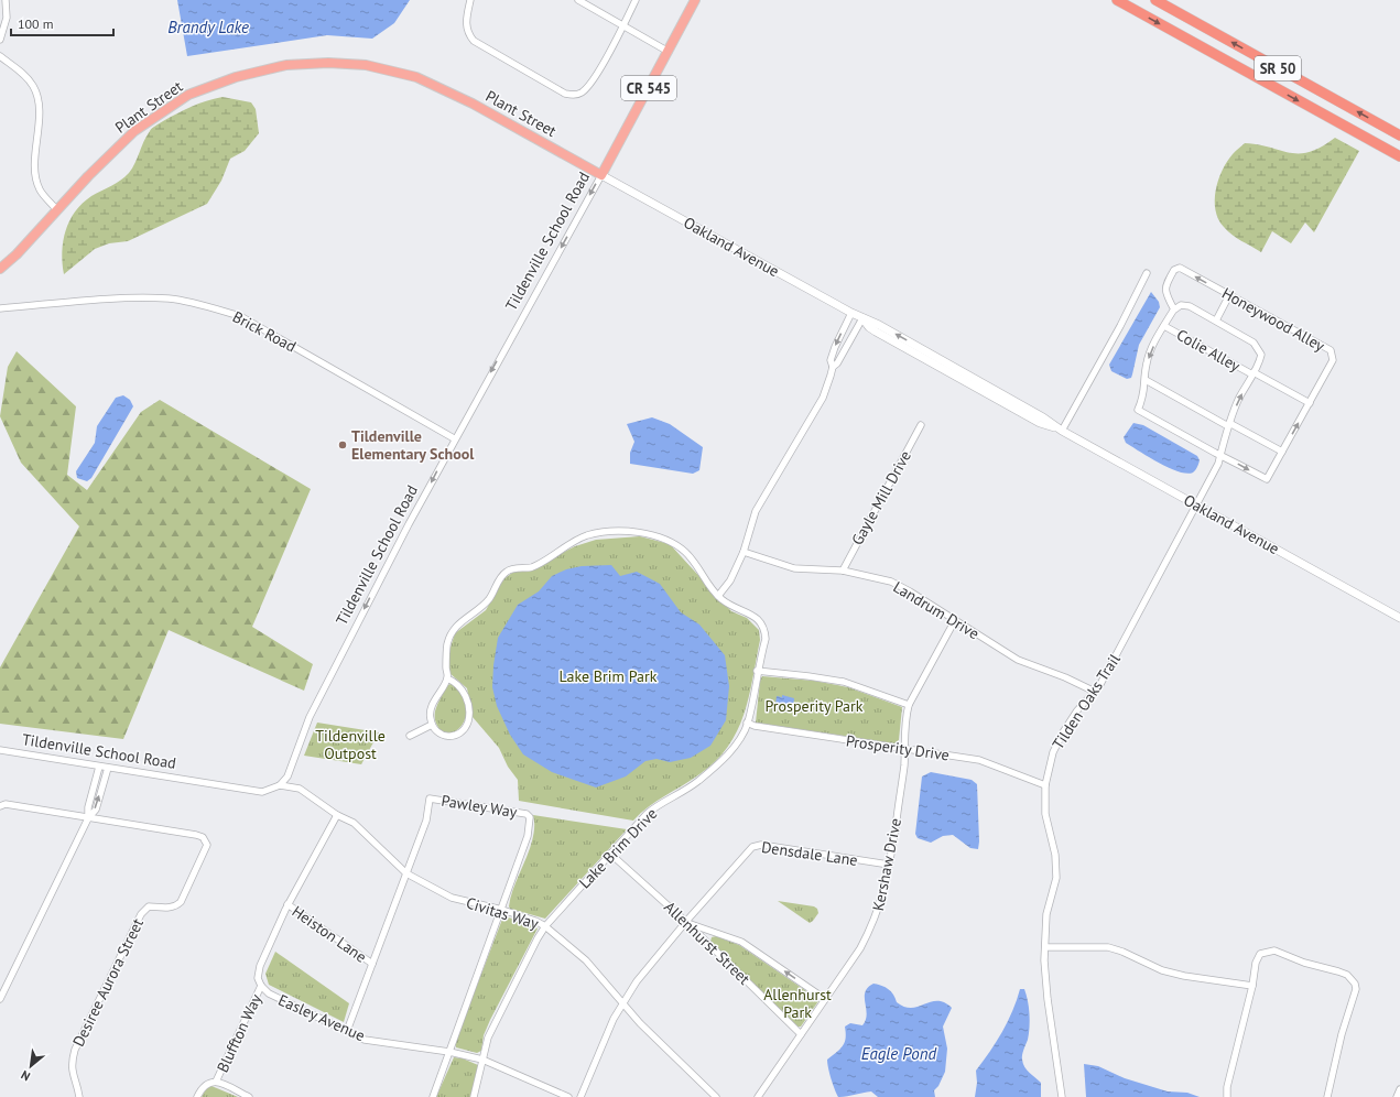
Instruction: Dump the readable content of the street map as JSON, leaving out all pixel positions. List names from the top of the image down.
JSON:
{
  "streets": {
    "highway": ["SR 50"],
    "main road": ["CR 545", "Plant Street", "Tildenville School Road"],
    "street": [
      "Oakland Avenue",
      "Honeywood Alley",
      "Brick Road",
      "Colie Alley",
      "Gayle Mill Drive",
      "Landrum Drive",
      "Tilden Oaks Trail",
      "Prosperity Drive",
      "Pawley Way",
      "Lake Brim Drive",
      "Densdale Lane",
      "Kershaw Drive",
      "Civitas Way",
      "Heiston Lane",
      "Allenhurst Street",
      "Desiree Aurora Street",
      "Easley Avenue",
      "Bluffton Way"
    ]
  },
  "crossings": [
    ["Plant Street", "Tildenville School Road"],
    ["Plant Street", "Oakland Avenue"],
    ["Tildenville School Road", "Oakland Avenue"],
    ["Tildenville School Road", "Brick Road"],
    ["Tildenville School Road", "Civitas Way"],
    ["Oakland Avenue", "Tilden Oaks Trail"],
    ["Honeywood Alley", "Colie Alley"],
    ["Honeywood Alley", "Tilden Oaks Trail"],
    ["Colie Alley", "Tilden Oaks Trail"],
    ["Gayle Mill Drive", "Landrum Drive"],
    ["Landrum Drive", "Tilden Oaks Trail"],
    ["Tilden Oaks Trail", "Prosperity Drive"],
    ["Prosperity Drive", "Lake Brim Drive"],
    ["Prosperity Drive", "Kershaw Drive"],
    ["Pawley Way", "Civitas Way"],
    ["Pawley Way", "Heiston Lane"],
    ["Pawley Way", "Easley Avenue"],
    ["Lake Brim Drive", "Civitas Way"],
    ["Lake Brim Drive", "Allenhurst Street"],
    ["Lake Brim Drive", "Easley Avenue"],
    ["Densdale Lane", "Kershaw Drive"],
    ["Densdale Lane", "Allenhurst Street"],
    ["Kershaw Drive", "Allenhurst Street"],
    ["Civitas Way", "Easley Avenue"],
    ["Heiston Lane", "Easley Avenue"],
    ["Easley Avenue", "Bluffton Way"]
  ],
  "one_way": ["Tildenville School Road"],
  "water": ["Brandy Lake", "Eagle Pond"],
  "parks": [
    "Lake Brim Park",
    "Prosperity Park",
    "Tildenville Outpost",
    "Allenhurst Park"
  ],
  "places": ["Tildenville Elementary School"],
  "scale_bar": "100 m",
  "north": "bottom left"
}
